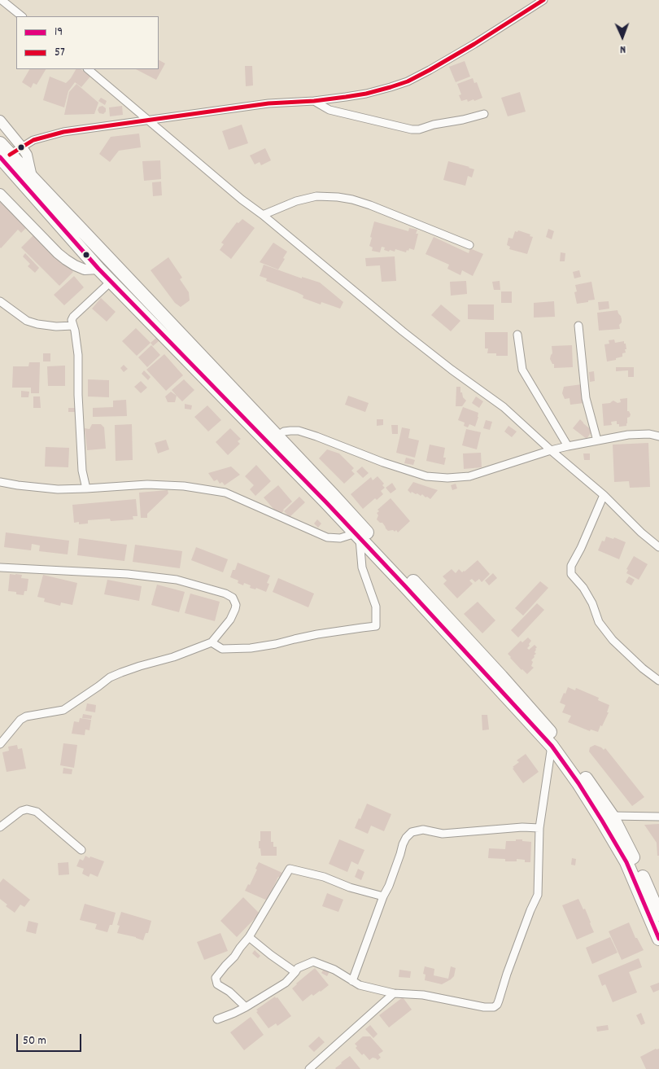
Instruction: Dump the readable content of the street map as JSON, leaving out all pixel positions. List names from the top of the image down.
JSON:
{
  "lines": ["transit line 57", "transit line 19"],
  "legend": ["19", "57"],
  "scale_bar": "50 m",
  "north": "bottom"
}
